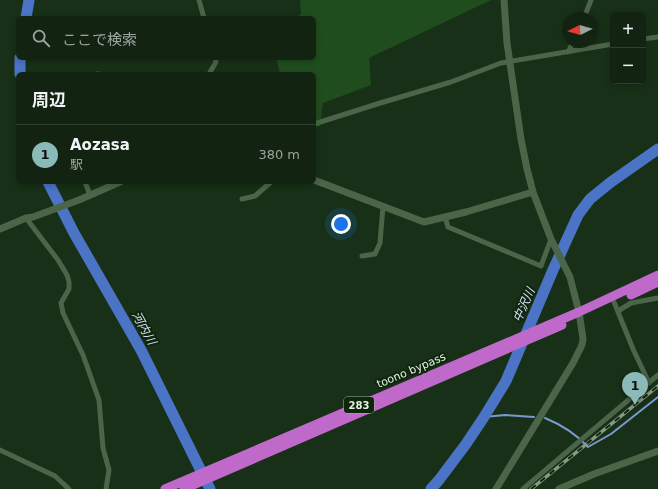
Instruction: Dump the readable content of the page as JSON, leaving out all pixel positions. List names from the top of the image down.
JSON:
{
  "streets": {
    "highway": ["toono bypass", "283"]
  },
  "crossings": [
    ["toono bypass", "283"]
  ],
  "water": ["中沢川", "河内川"],
  "north": "left",
  "page": {
    "map_buttons": ["+", "−"],
    "search": "ここで検索",
    "heading": "周辺",
    "list": [
      {
        "mark": "1",
        "name": "Aozasa",
        "note": "駅",
        "value": "380 m"
      }
    ],
    "pins": "1"
  }
}
